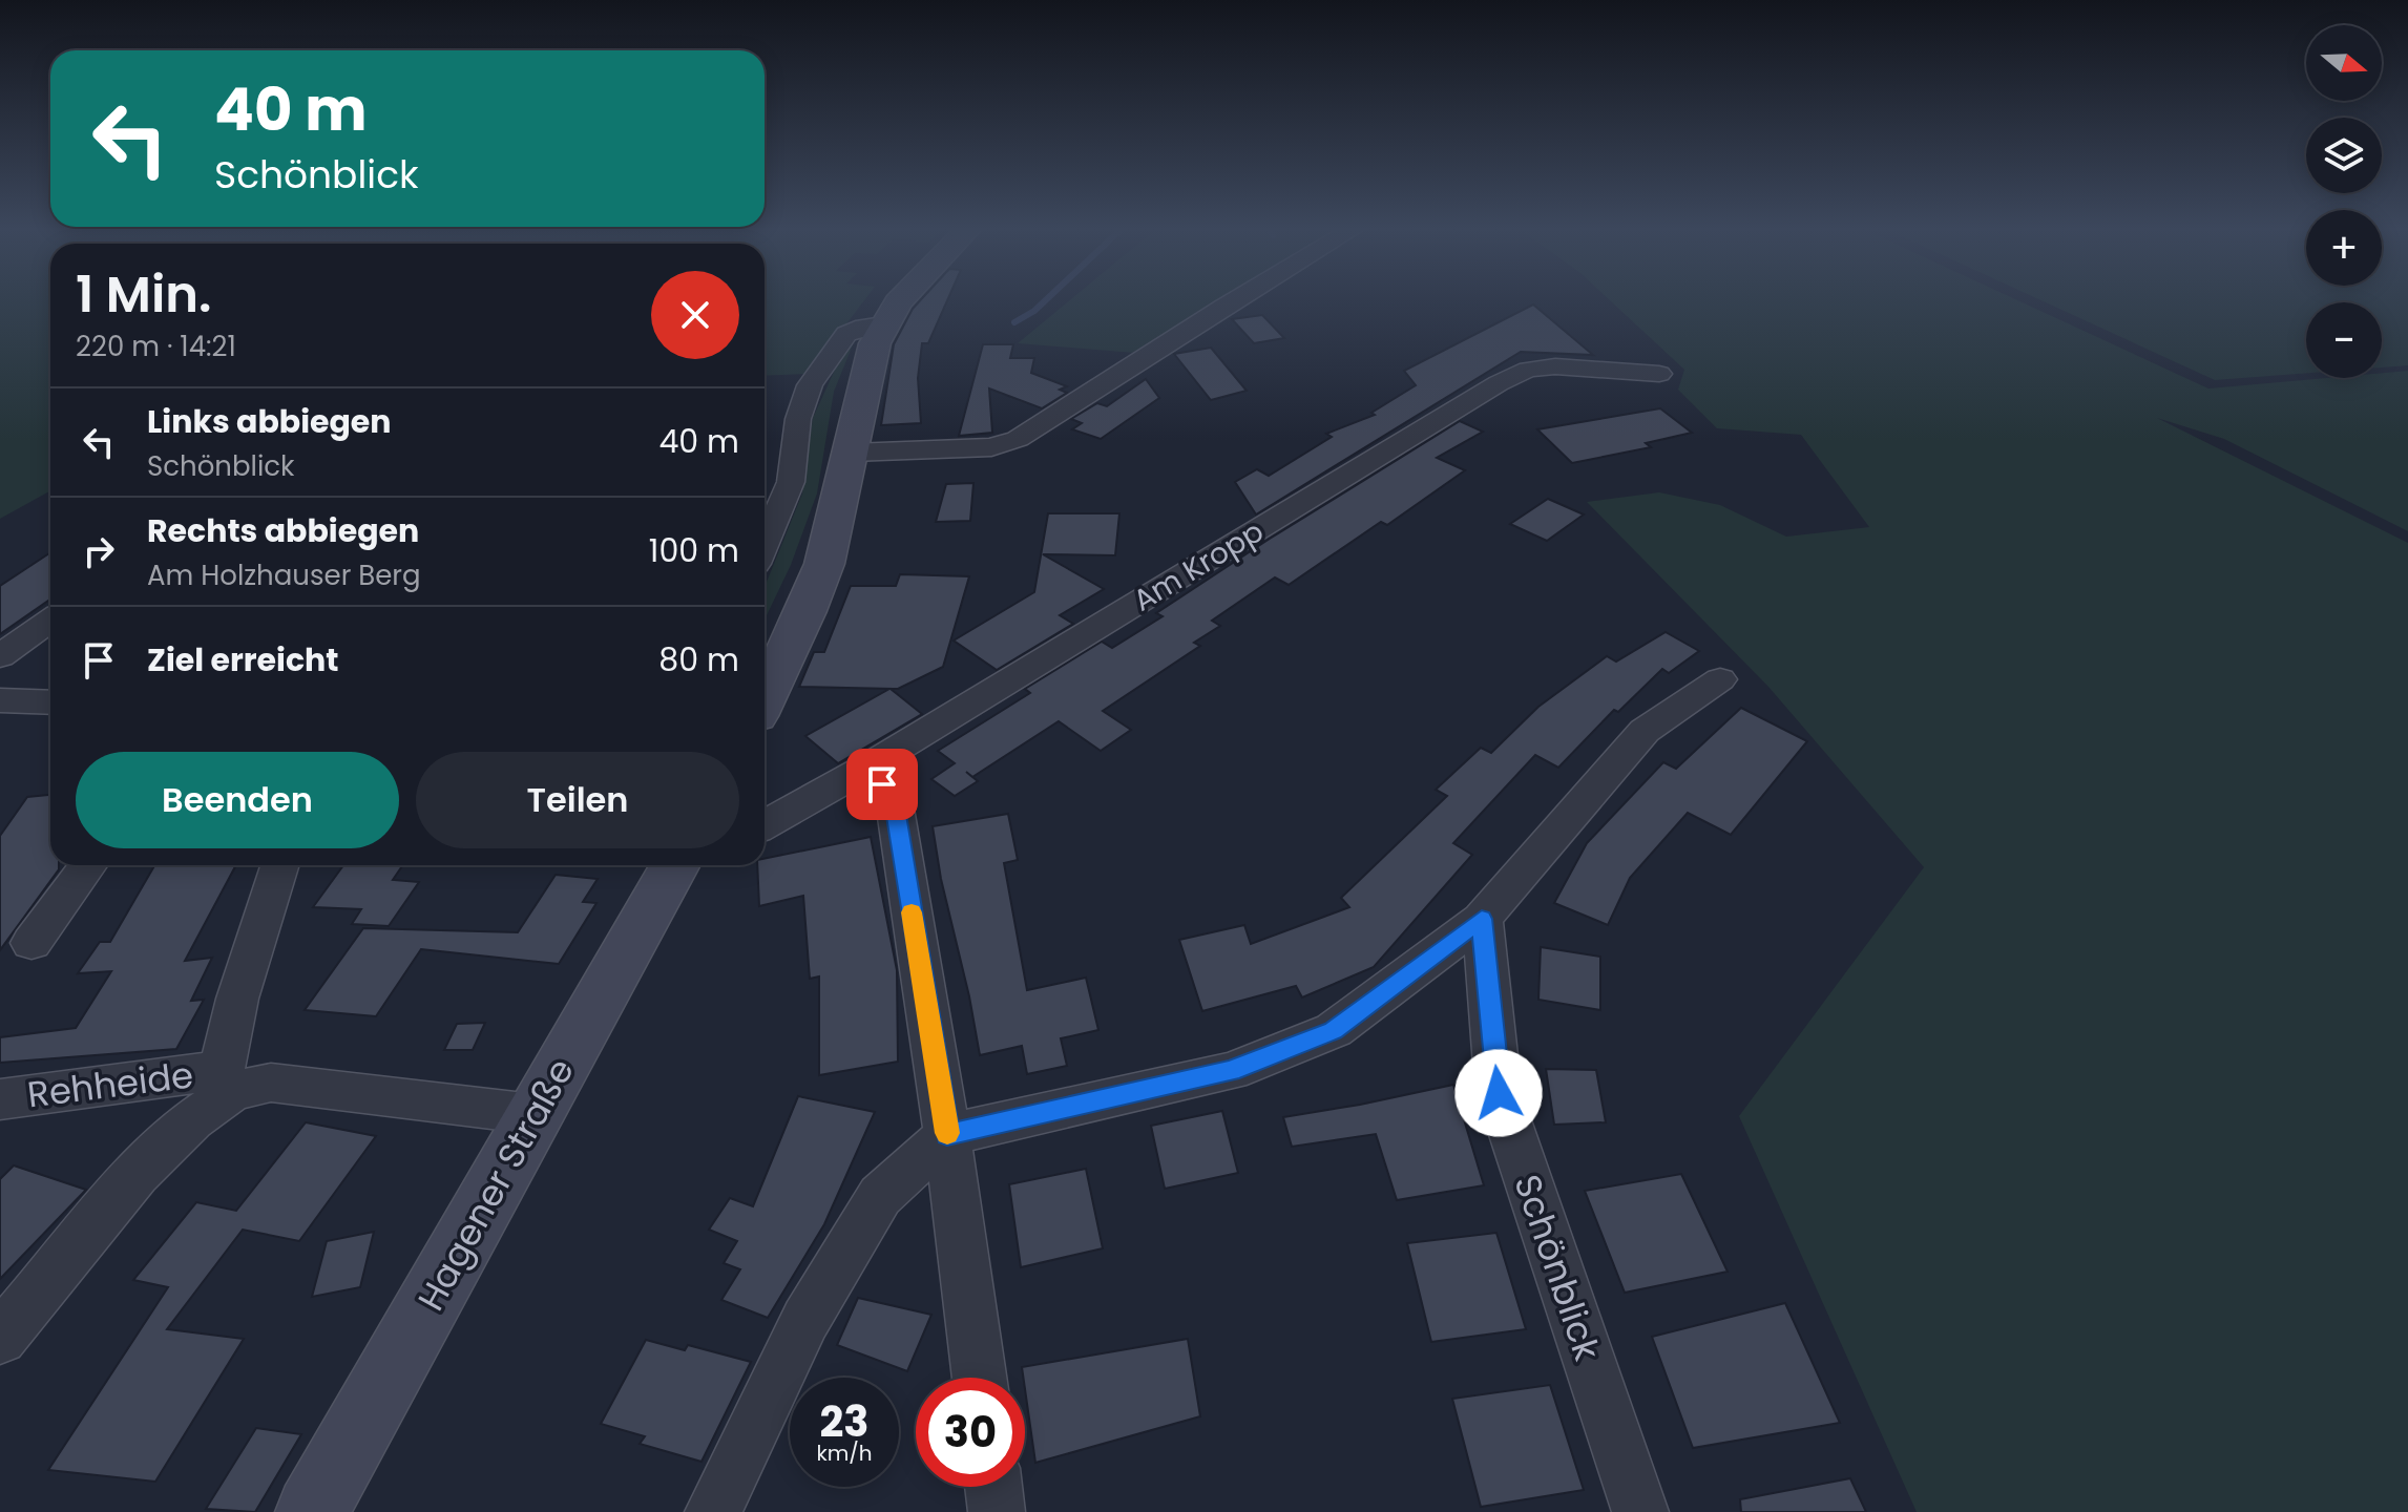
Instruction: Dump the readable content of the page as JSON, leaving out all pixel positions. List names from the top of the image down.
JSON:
{
  "streets": {
    "main road": ["Hagener Straße"],
    "street": ["Am Kropp", "Rehheide", "Schönblick"]
  },
  "crossings": [
    ["Rehheide", "Hagener Straße"]
  ],
  "north": "right",
  "page": {
    "map_buttons": ["+", "−"],
    "turn": ["40 m", "Schönblick"],
    "heading": ["1 Min.", "220 m · 14:21"],
    "list": [
      {
        "name": "Links abbiegen",
        "note": "Schönblick",
        "value": "40 m"
      },
      {
        "name": "Rechts abbiegen",
        "note": "Am Holzhauser Berg",
        "value": "100 m"
      },
      {
        "name": "Ziel erreicht",
        "value": "80 m"
      }
    ],
    "buttons": ["Beenden", "Teilen"],
    "speed": "23 km/h",
    "limit": "30"
  }
}
